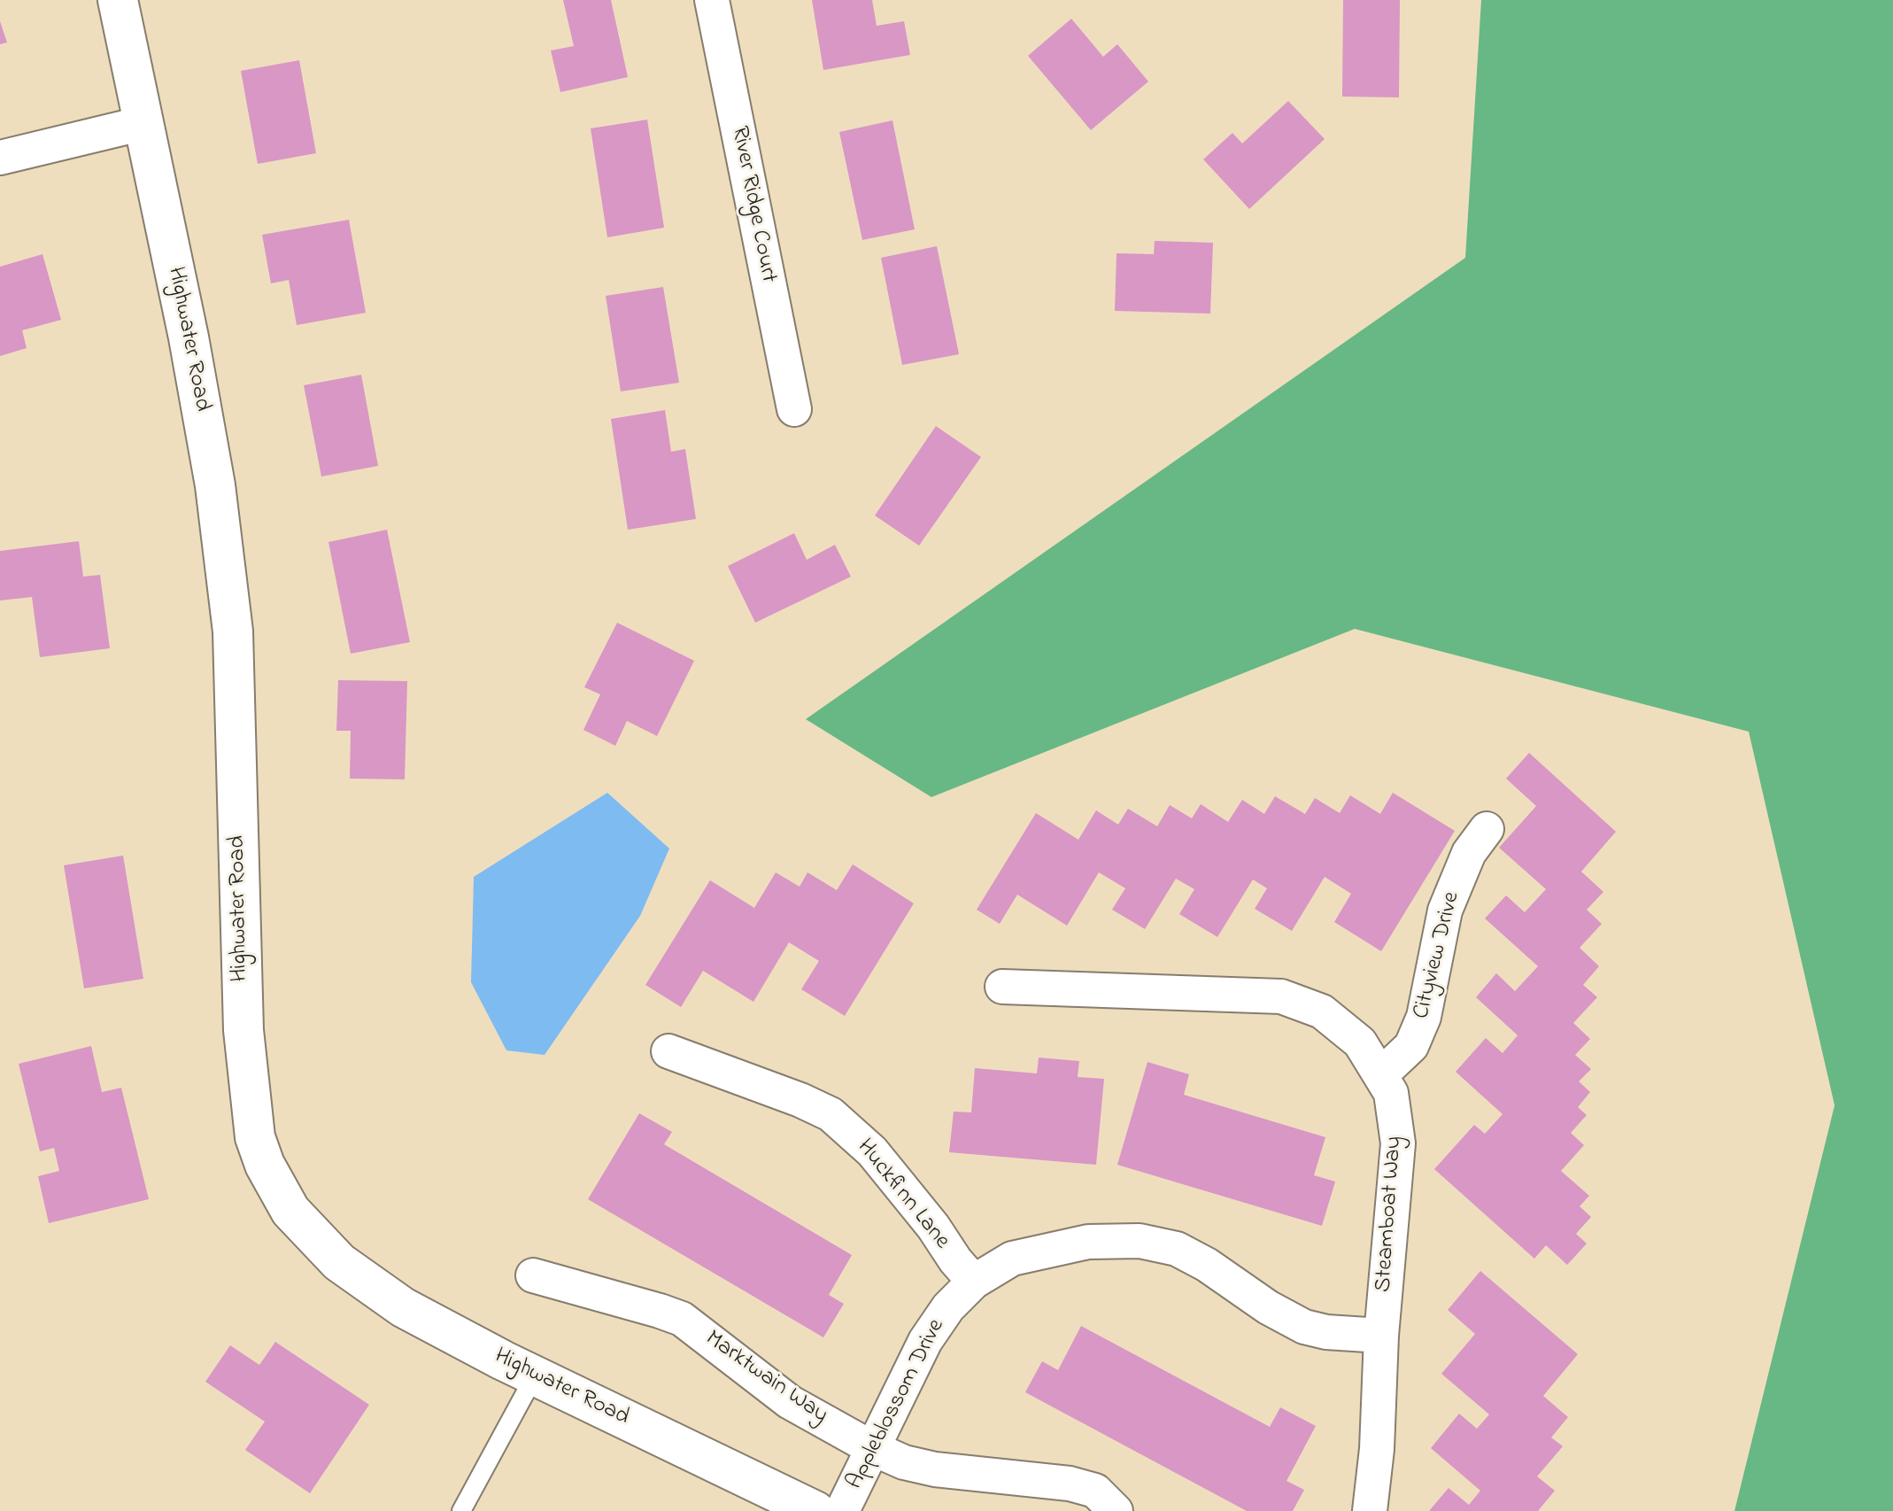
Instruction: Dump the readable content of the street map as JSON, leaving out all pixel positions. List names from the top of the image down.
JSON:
{
  "streets": {
    "street": [
      "River Ridge Court",
      "Highwater Road",
      "Cityview Drive",
      "Huckfinn Lane",
      "Steamboat Way",
      "Marktwain Way",
      "Appleblossom Drive"
    ]
  },
  "crossings": [
    ["Cityview Drive", "Steamboat Way"],
    ["Huckfinn Lane", "Appleblossom Drive"],
    ["Steamboat Way", "Appleblossom Drive"],
    ["Marktwain Way", "Appleblossom Drive"]
  ]
}
